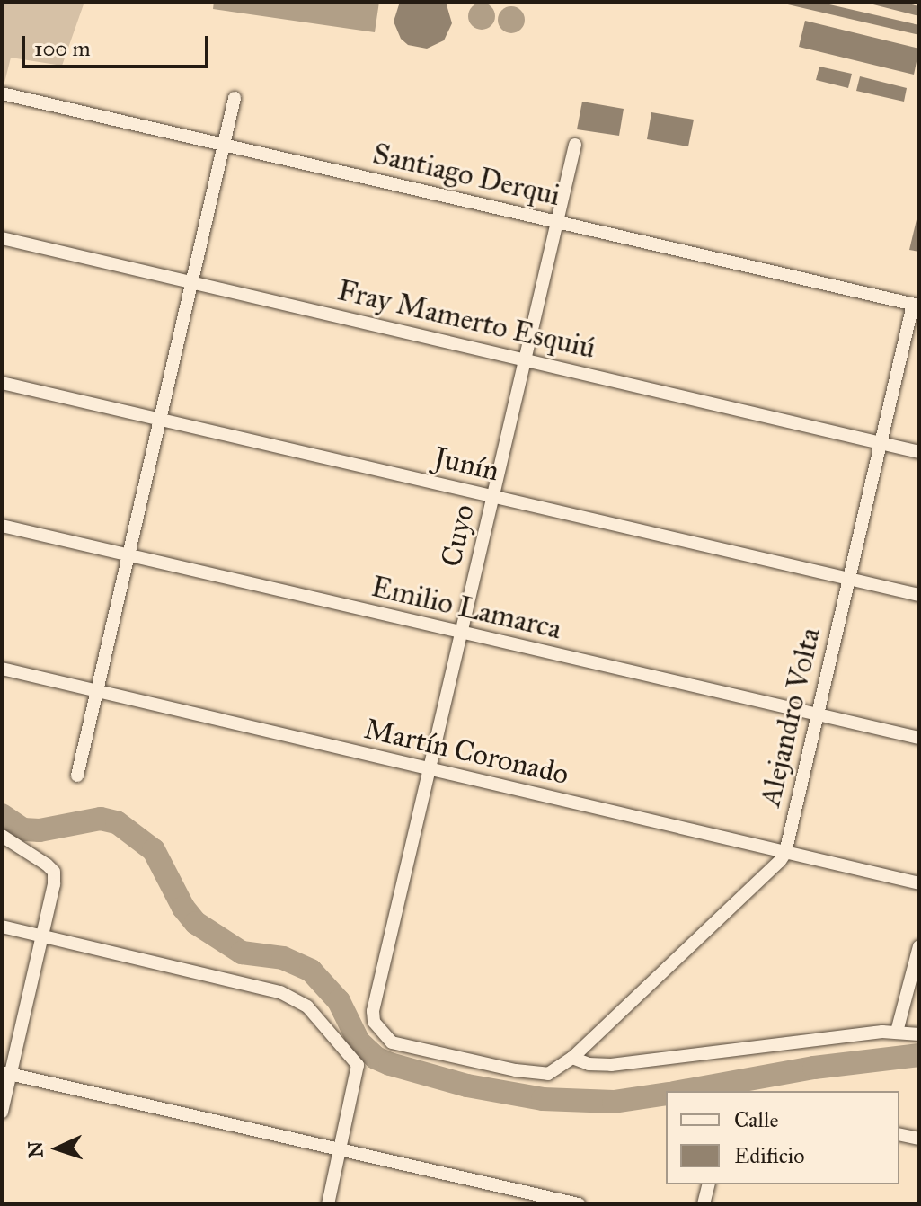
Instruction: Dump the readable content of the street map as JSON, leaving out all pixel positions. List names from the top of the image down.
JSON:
{
  "streets": {
    "street": [
      "Santiago Derqui",
      "Fray Mamerto Esquiú",
      "Junín",
      "Cuyo",
      "Emilio Lamarca",
      "Alejandro Volta",
      "Martín Coronado"
    ]
  },
  "crossings": [
    ["Santiago Derqui", "Cuyo"],
    ["Santiago Derqui", "Alejandro Volta"],
    ["Fray Mamerto Esquiú", "Cuyo"],
    ["Fray Mamerto Esquiú", "Alejandro Volta"],
    ["Junín", "Cuyo"],
    ["Junín", "Alejandro Volta"],
    ["Cuyo", "Emilio Lamarca"],
    ["Cuyo", "Alejandro Volta"],
    ["Cuyo", "Martín Coronado"],
    ["Emilio Lamarca", "Alejandro Volta"],
    ["Alejandro Volta", "Martín Coronado"]
  ],
  "legend": ["Calle", "Edificio"],
  "scale_bar": "100 m",
  "north": "left"
}
